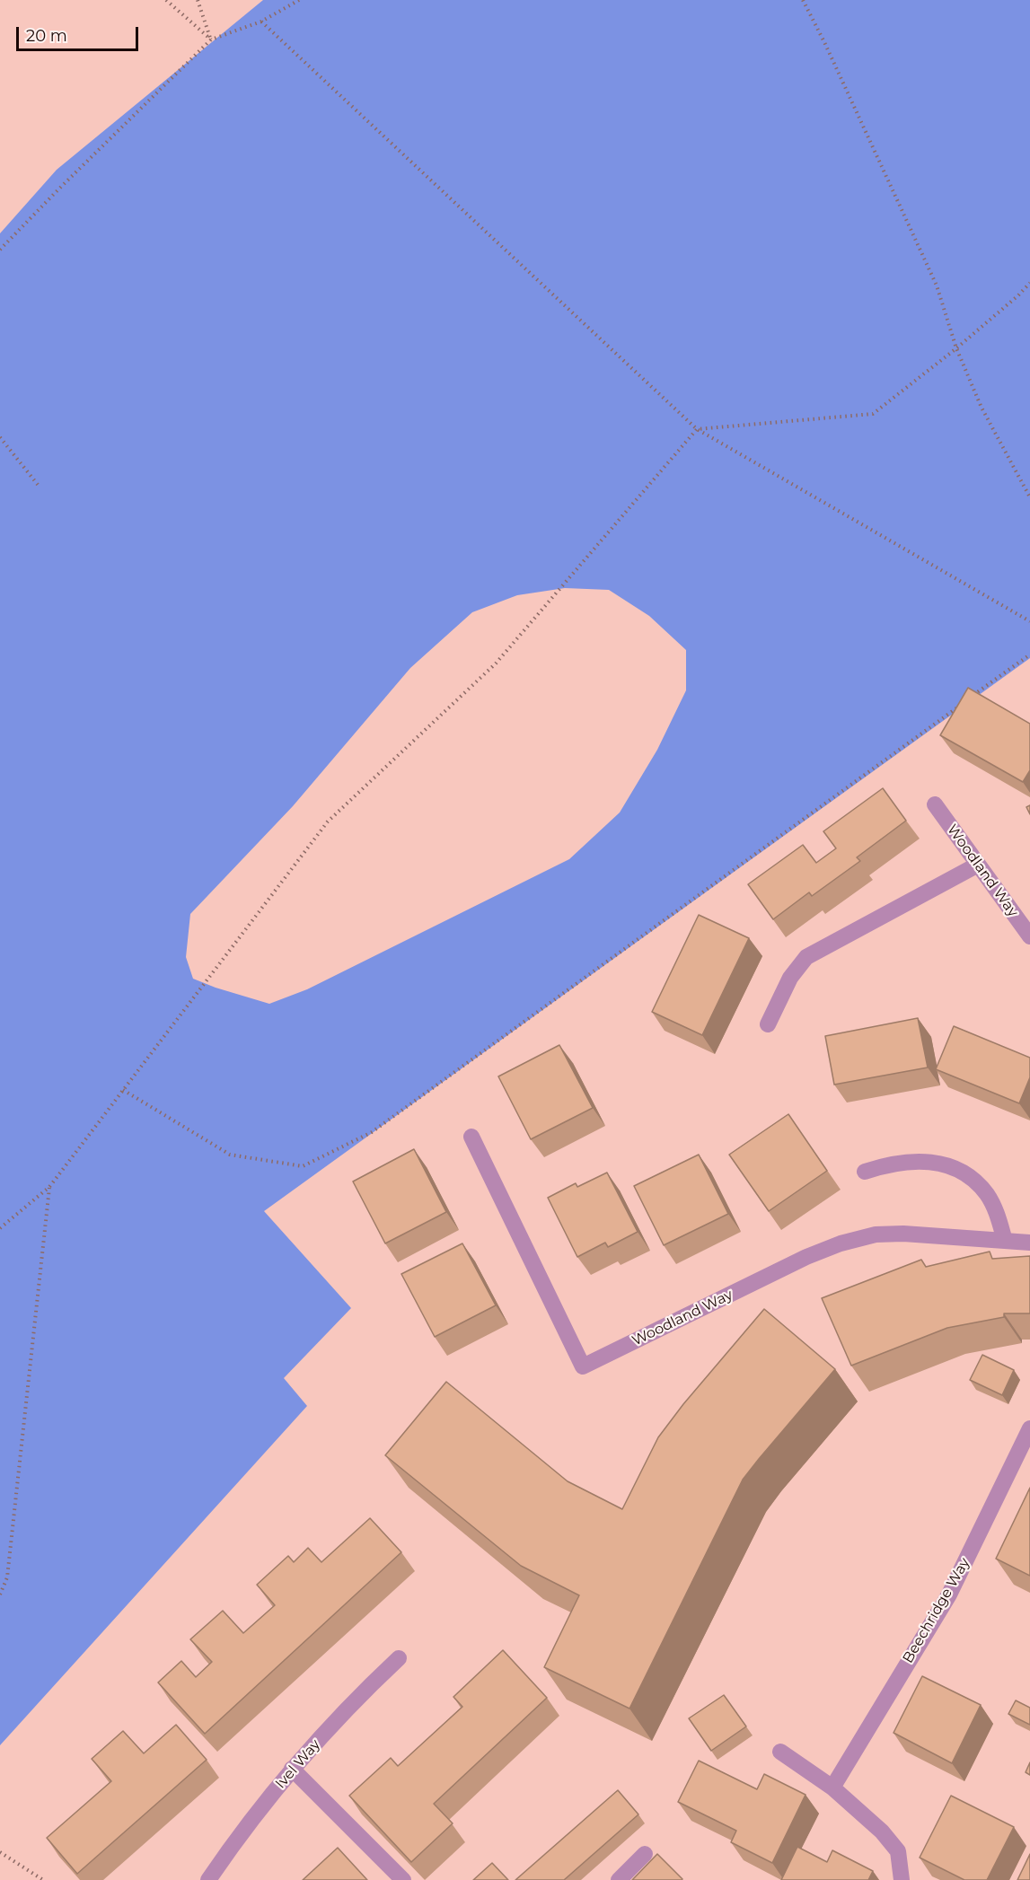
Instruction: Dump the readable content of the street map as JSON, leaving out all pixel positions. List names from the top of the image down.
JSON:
{
  "streets": {
    "street": ["Woodland Way", "Beechridge Way", "Ivel Way"]
  },
  "scale_bar": "20 m"
}
